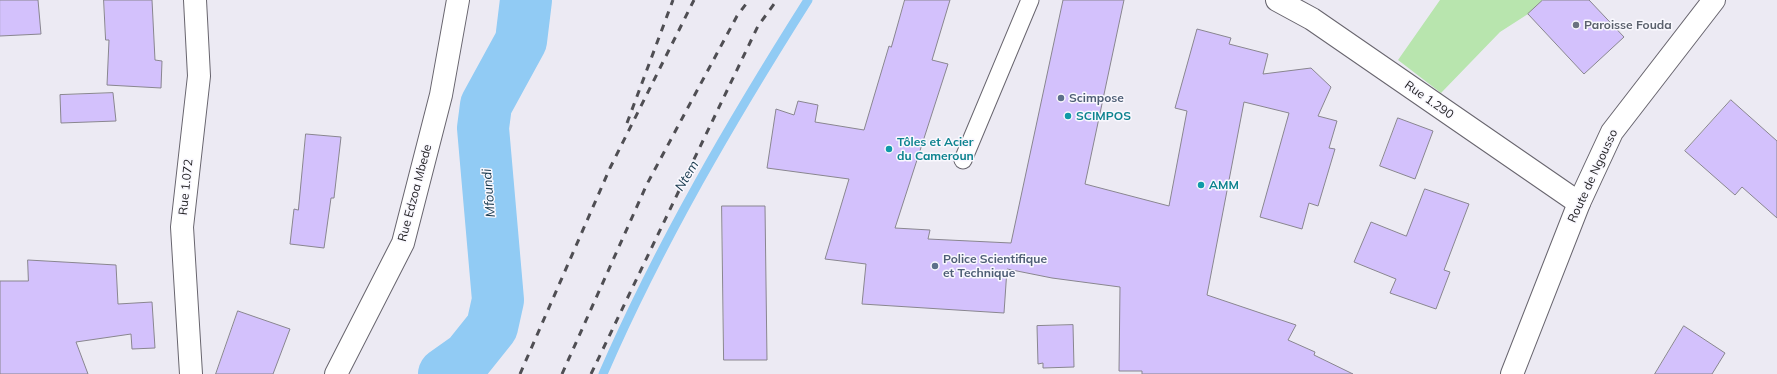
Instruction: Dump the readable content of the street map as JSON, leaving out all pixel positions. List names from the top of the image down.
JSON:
{
  "streets": {
    "street": [
      "Rue 1.290",
      "Route de Ngousso",
      "Rue 1.072",
      "Rue Edzoa Mbede"
    ]
  },
  "crossings": [
    ["Rue 1.290", "Route de Ngousso"]
  ],
  "water": ["Ntem", "Mfoundi"],
  "places": [
    "Paroisse Fouda",
    "Scimpose",
    "SCIMPOS",
    "Tôles et Acier du Cameroun",
    "AMM",
    "Police Scientifique et Technique"
  ]
}
